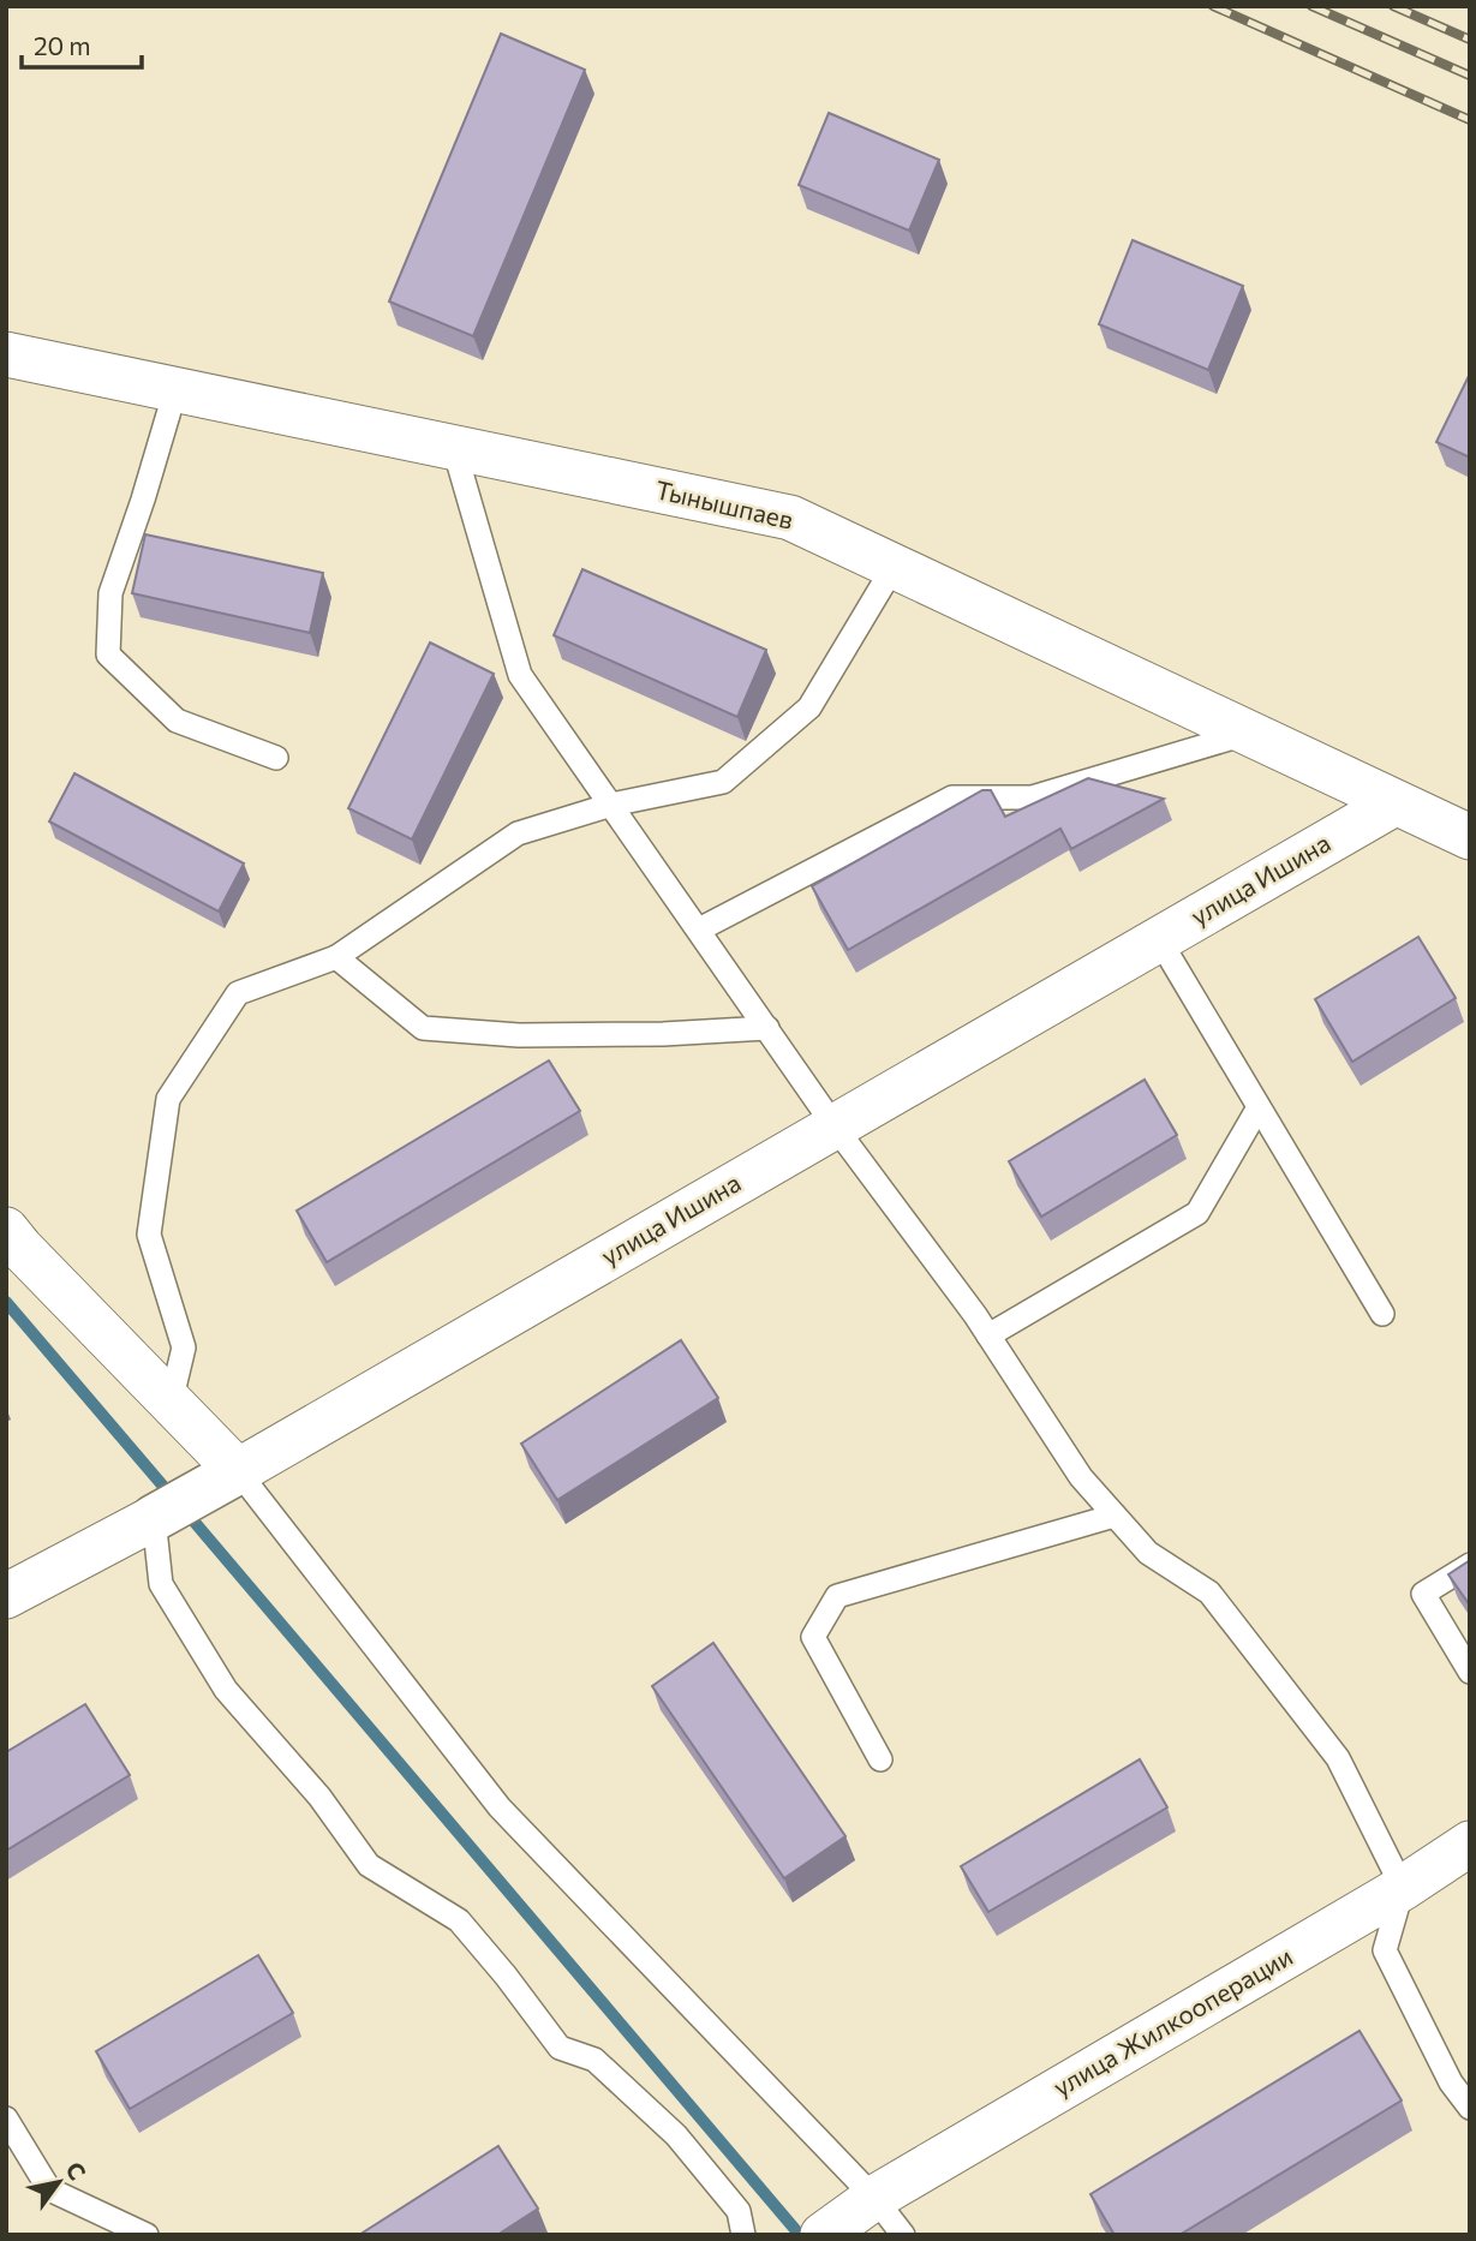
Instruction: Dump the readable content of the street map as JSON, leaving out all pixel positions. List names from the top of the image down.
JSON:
{
  "streets": {
    "street": ["Тынышпаев", "улица Ишина", "улица Жилкооперации"]
  },
  "crossings": [
    ["Тынышпаев", "улица Ишина"]
  ],
  "scale_bar": "20 m",
  "north": "top right"
}
